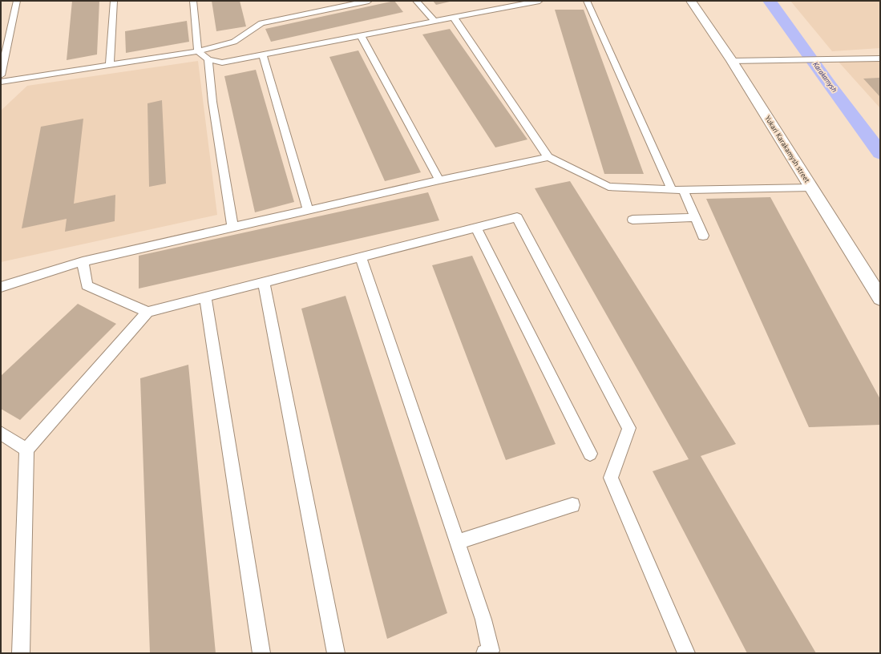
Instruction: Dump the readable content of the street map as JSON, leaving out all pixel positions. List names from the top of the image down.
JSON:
{
  "streets": {
    "street": ["Yukari Karakamysh street"]
  },
  "water": ["Karakamysh"]
}
